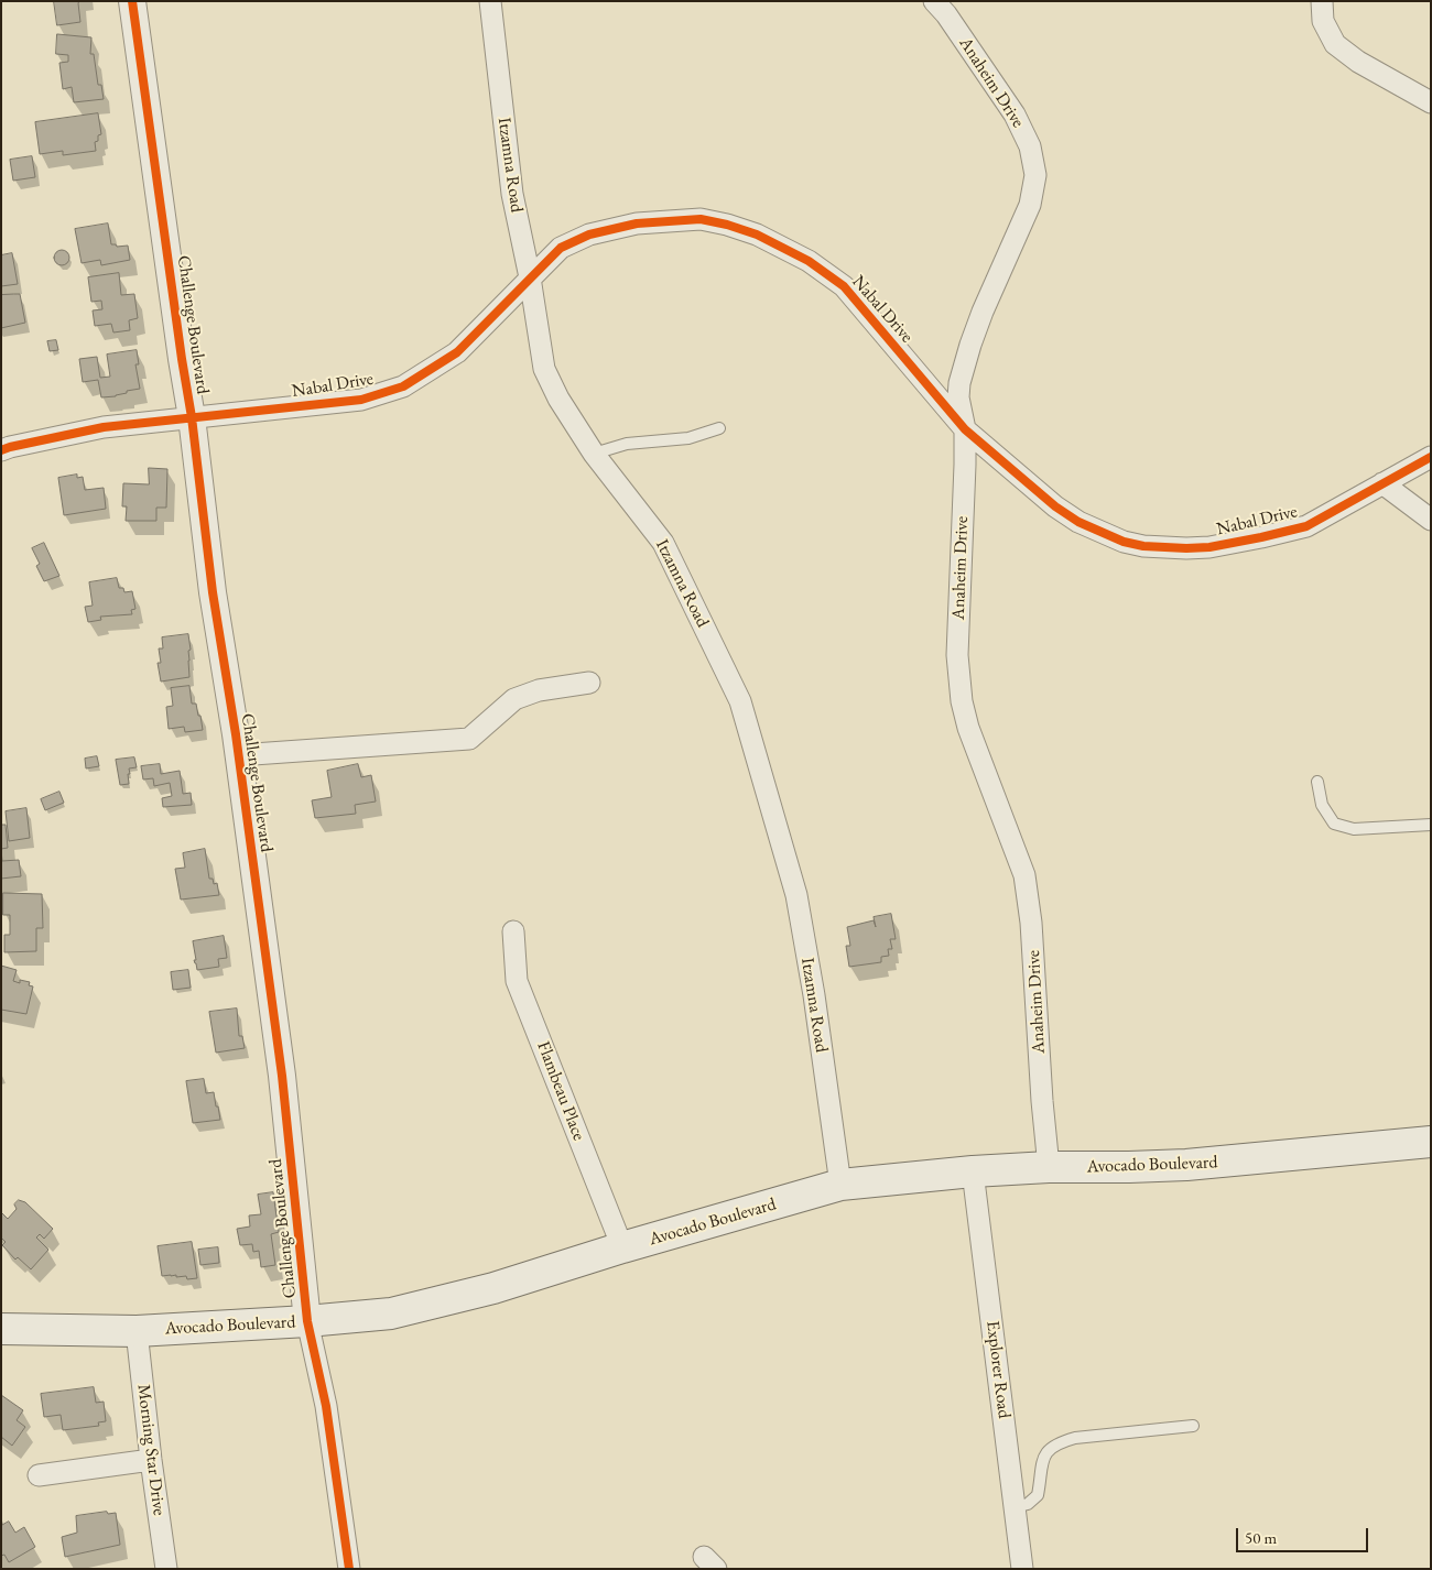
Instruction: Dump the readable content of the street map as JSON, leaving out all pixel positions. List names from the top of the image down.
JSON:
{
  "streets": {
    "main road": ["Avocado Boulevard"],
    "street": [
      "Anaheim Drive",
      "Itzamna Road",
      "Nabal Drive",
      "Challenge Boulevard",
      "Flambeau Place",
      "Explorer Road",
      "Morning Star Drive"
    ]
  },
  "crossings": [
    ["Anaheim Drive", "Nabal Drive"],
    ["Anaheim Drive", "Avocado Boulevard"],
    ["Itzamna Road", "Nabal Drive"],
    ["Itzamna Road", "Avocado Boulevard"],
    ["Nabal Drive", "Challenge Boulevard"],
    ["Challenge Boulevard", "Avocado Boulevard"],
    ["Flambeau Place", "Avocado Boulevard"],
    ["Avocado Boulevard", "Explorer Road"],
    ["Avocado Boulevard", "Morning Star Drive"]
  ],
  "scale_bar": "50 m"
}
